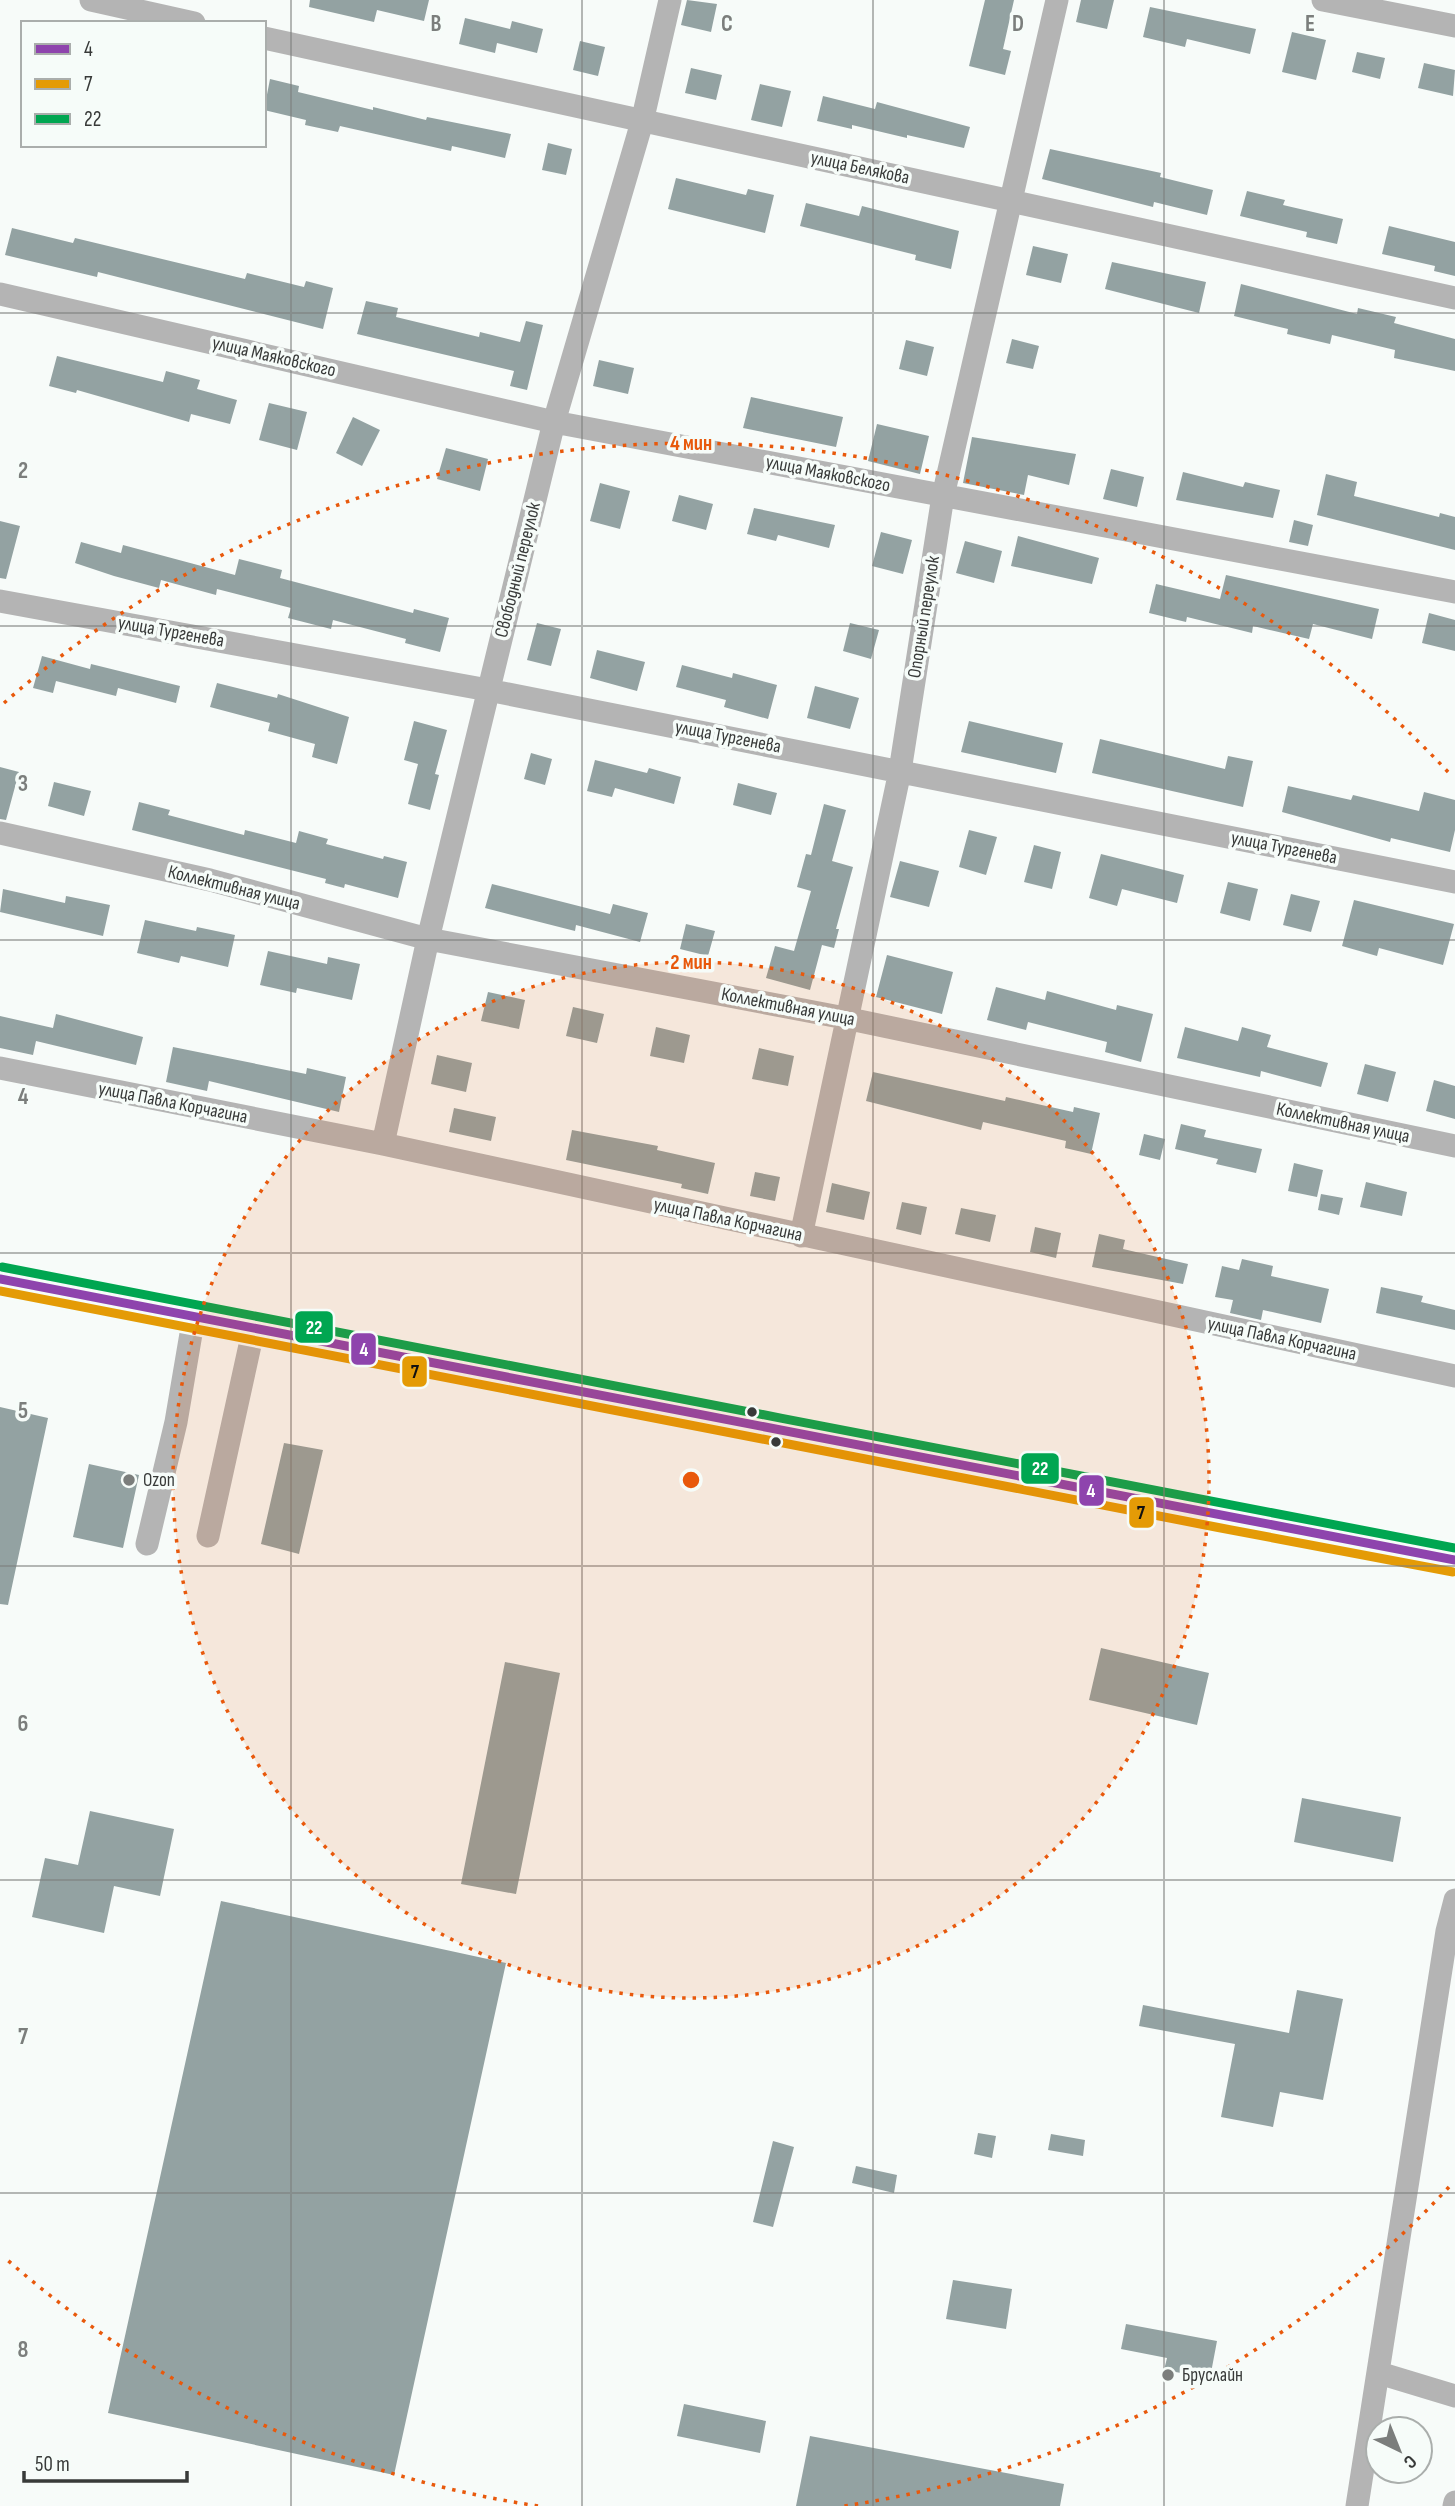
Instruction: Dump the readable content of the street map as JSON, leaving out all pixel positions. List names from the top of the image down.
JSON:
{
  "streets": {
    "street": [
      "улица Белякова",
      "улица Маяковского",
      "Свободный переулок",
      "Опорный переулок",
      "улица Тургенева",
      "Коллективная улица",
      "улица Павла Корчагина"
    ]
  },
  "crossings": [
    ["улица Белякова", "Свободный переулок"],
    ["улица Белякова", "Опорный переулок"],
    ["улица Маяковского", "Свободный переулок"],
    ["улица Маяковского", "Опорный переулок"],
    ["Свободный переулок", "улица Тургенева"],
    ["Свободный переулок", "Коллективная улица"],
    ["Свободный переулок", "улица Павла Корчагина"],
    ["Опорный переулок", "улица Тургенева"],
    ["Опорный переулок", "Коллективная улица"],
    ["Опорный переулок", "улица Павла Корчагина"]
  ],
  "places": ["Ozon", "Бруслайн"],
  "lines": ["transit line 22", "transit line 4", "transit line 7"],
  "legend": ["4", "7", "22"],
  "scale_bar": "50 m",
  "north": "bottom right",
  "grid": {
    "columns": [
      "B",
      "C",
      "D",
      "E"
    ],
    "rows": [
      "2",
      "3",
      "4",
      "5",
      "6",
      "7",
      "8"
    ]
  },
  "rings": ["4 мин", "2 мин"]
}
